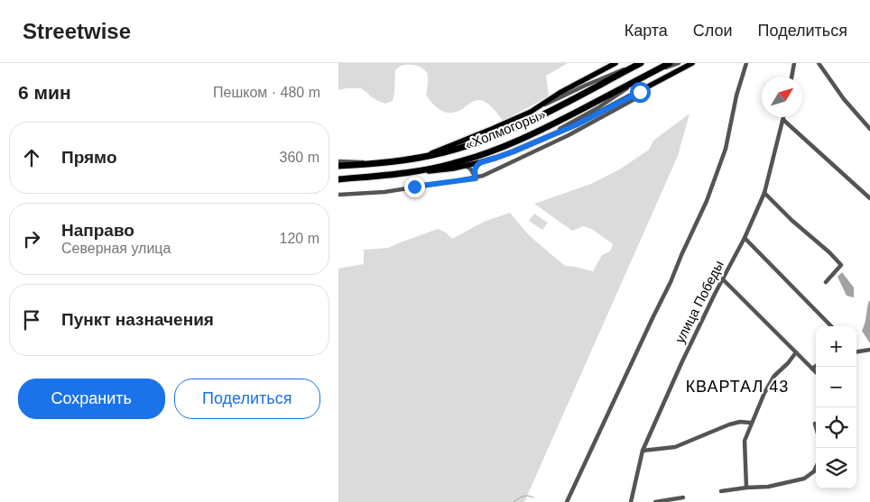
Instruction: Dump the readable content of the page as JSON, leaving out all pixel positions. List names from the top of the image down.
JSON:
{
  "streets": {
    "highway": ["«Холмогоры»"],
    "street": ["улица Победы"]
  },
  "districts": ["КВАРТАЛ 43"],
  "north": "top right",
  "page": {
    "header": "Streetwise",
    "nav": ["Карта", "Слои", "Поделиться"],
    "heading": ["6 мин", "Пешком · 480 m"],
    "list": [
      ["Прямо", "360 m"],
      ["Направо", "Северная улица", "120 m"],
      "Пункт назначения"
    ],
    "map_buttons": ["+", "−"],
    "buttons": ["Сохранить", "Поделиться"]
  }
}
